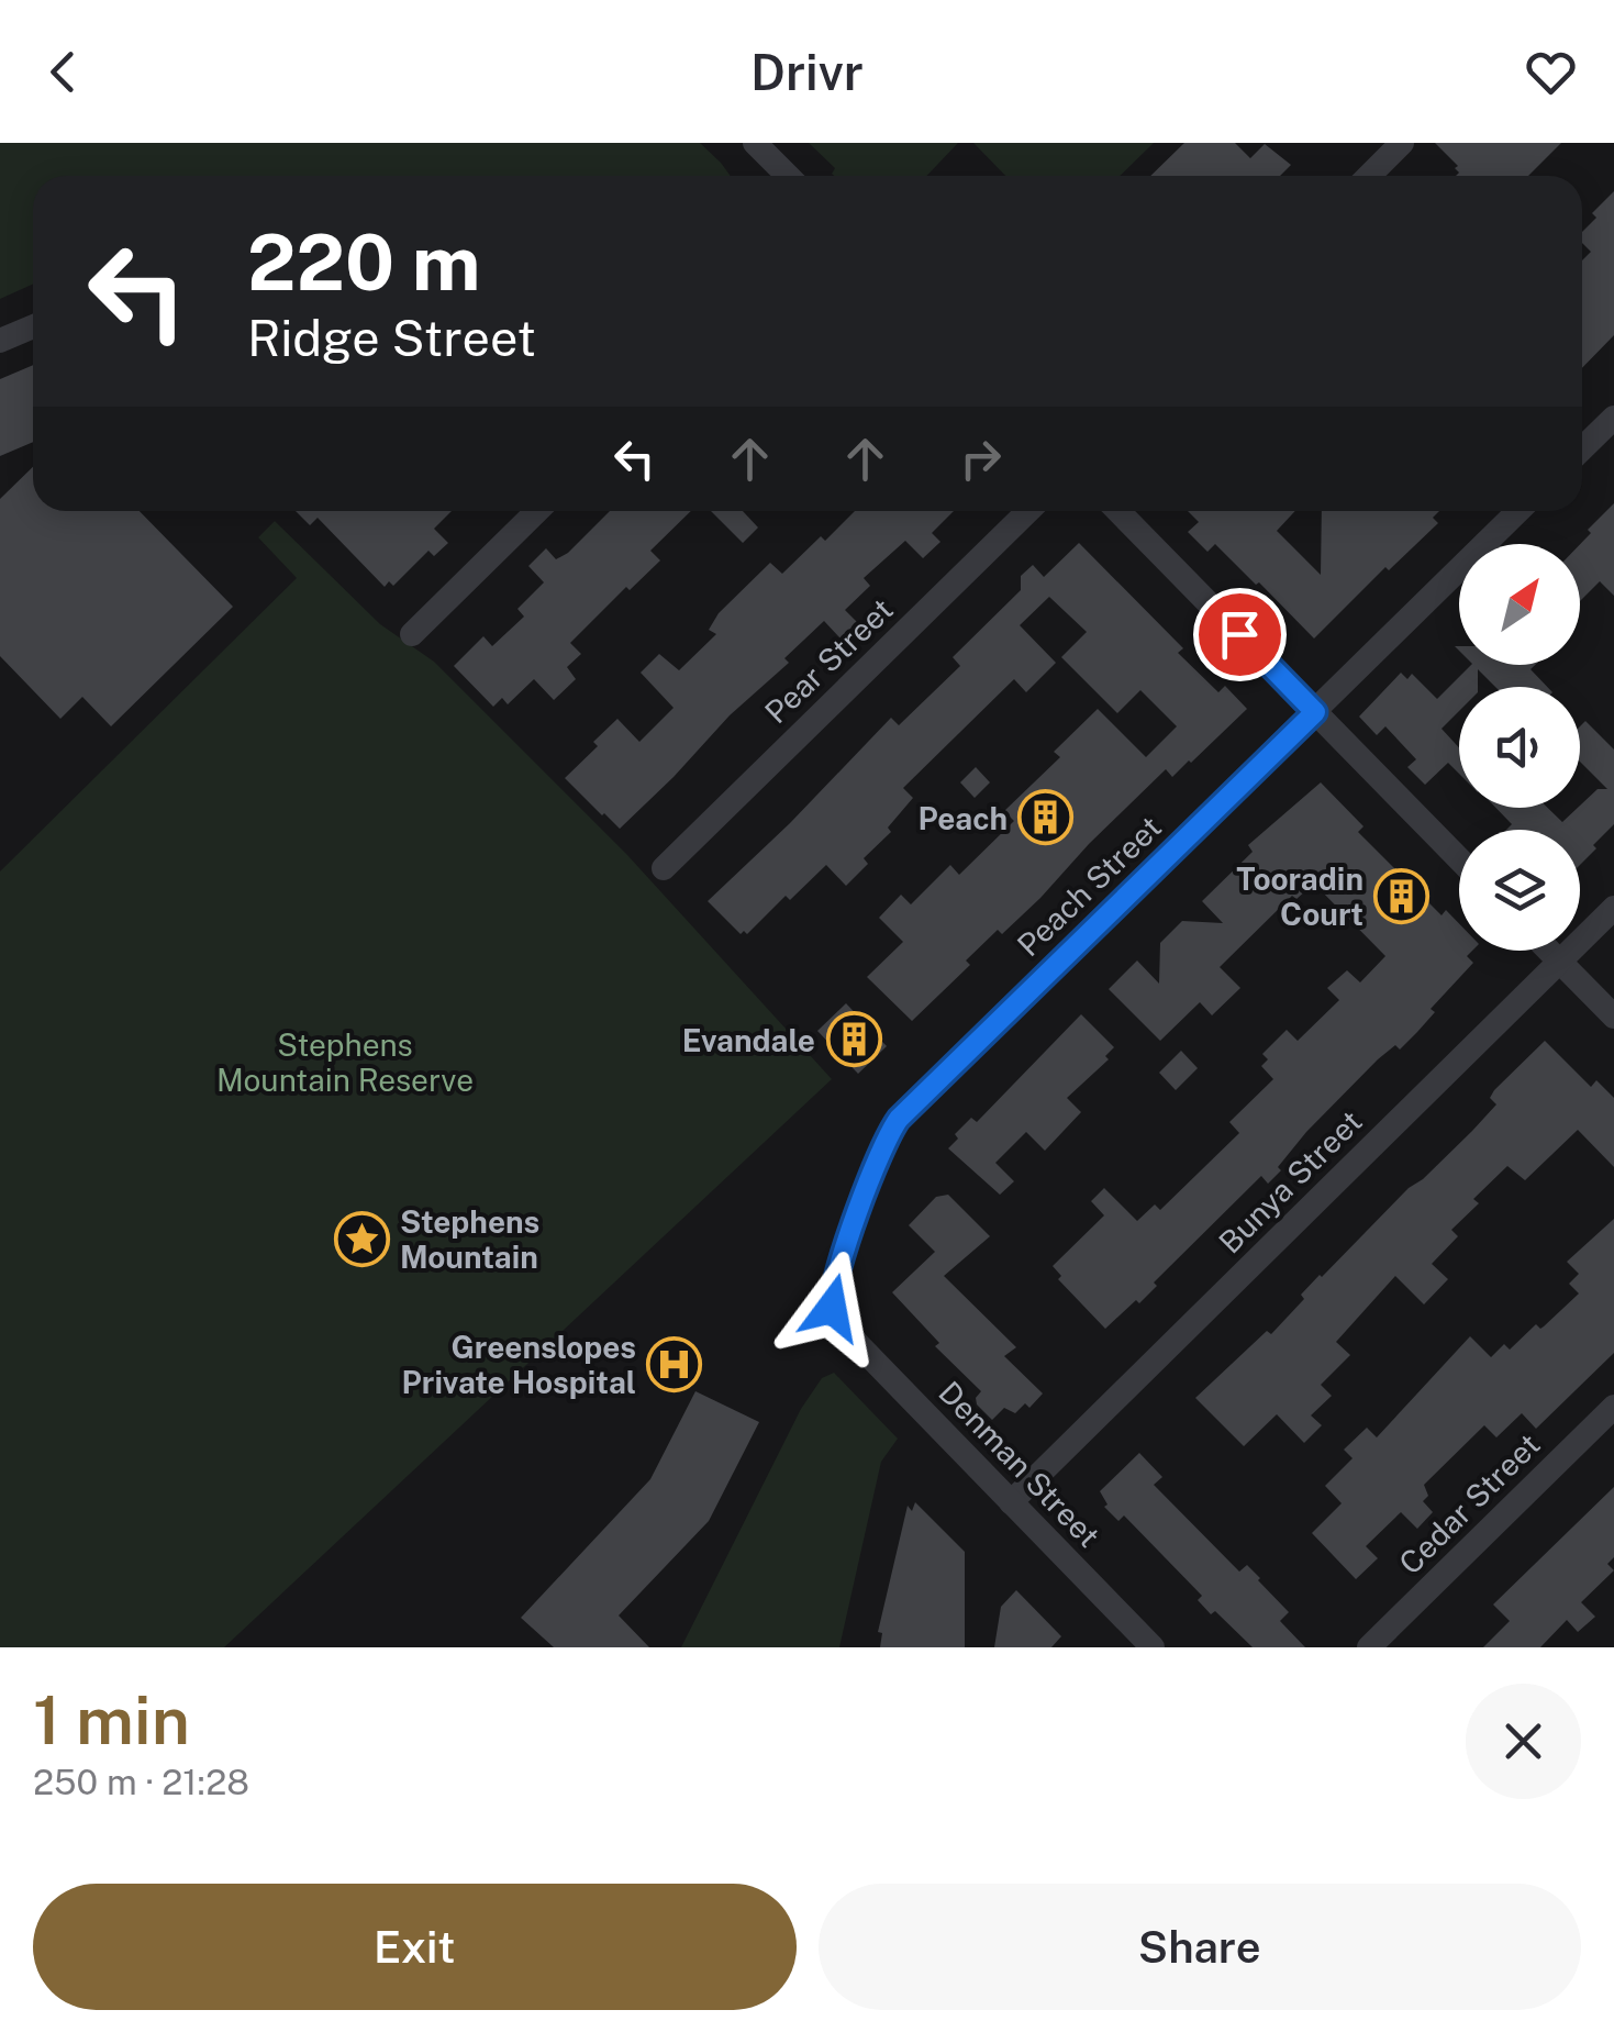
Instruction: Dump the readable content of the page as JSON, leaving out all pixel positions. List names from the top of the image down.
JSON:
{
  "streets": {
    "street": [
      "Pear Street",
      "Peach Street",
      "Bunya Street",
      "Denman Street",
      "Cedar Street"
    ]
  },
  "crossings": [
    ["Peach Street", "Denman Street"],
    ["Bunya Street", "Denman Street"]
  ],
  "parks": ["Stephens Mountain Reserve"],
  "places": {
    "building": ["Peach", "Tooradin Court", "Evandale"],
    "place": ["Stephens Mountain"],
    "hospital": ["Greenslopes Private Hospital"]
  },
  "north": "top right",
  "page": {
    "header": "Drivr",
    "turn": ["220 m", "Ridge Street"],
    "heading": ["1 min", "250 m · 21:28"],
    "buttons": ["Exit", "Share"]
  }
}
